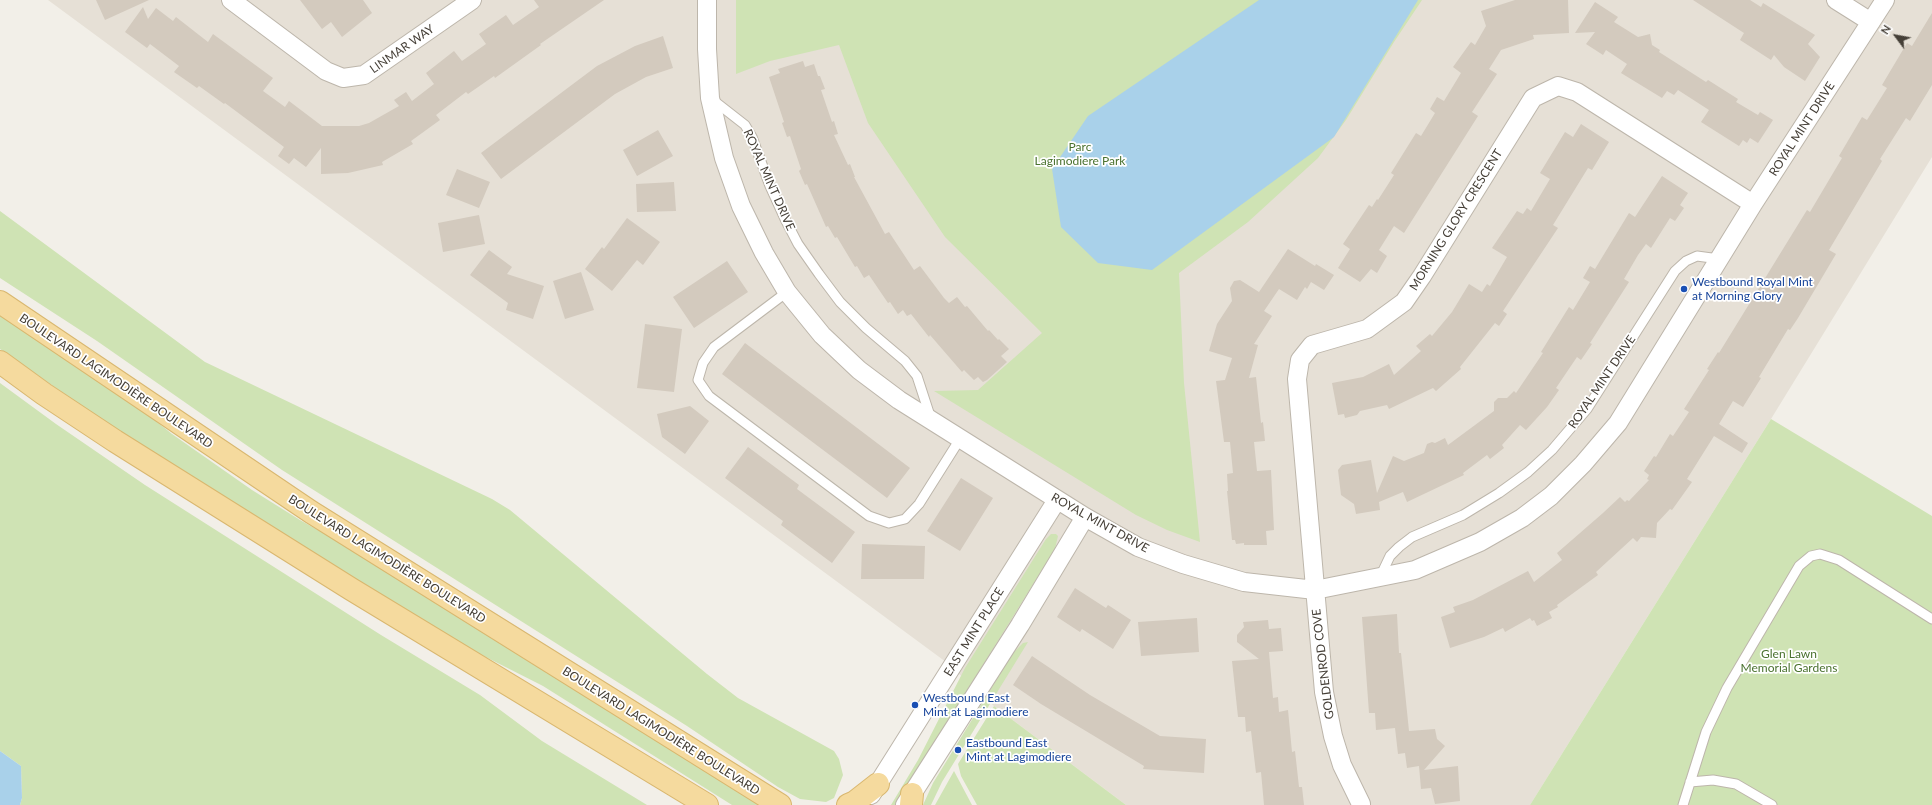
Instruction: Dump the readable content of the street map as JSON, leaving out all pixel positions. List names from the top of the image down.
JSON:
{
  "streets": {
    "main road": ["BOULEVARD LAGIMODIÈRE BOULEVARD"],
    "street": [
      "LINMAR WAY",
      "ROYAL MINT DRIVE",
      "MORNING GLORY CRESCENT",
      "EAST MINT PLACE",
      "GOLDENROD COVE"
    ]
  },
  "crossings": [
    ["ROYAL MINT DRIVE", "MORNING GLORY CRESCENT"],
    ["ROYAL MINT DRIVE", "EAST MINT PLACE"],
    ["ROYAL MINT DRIVE", "GOLDENROD COVE"],
    ["MORNING GLORY CRESCENT", "GOLDENROD COVE"]
  ],
  "parks": ["Parc Lagimodiere Park", "Glen Lawn Memorial Gardens"],
  "places": ["Westbound Royal Mint at Morning Glory", "Westbound East Mint at Lagimodiere", "Eastbound East Mint at Lagimodiere"],
  "north": "top left"
}
